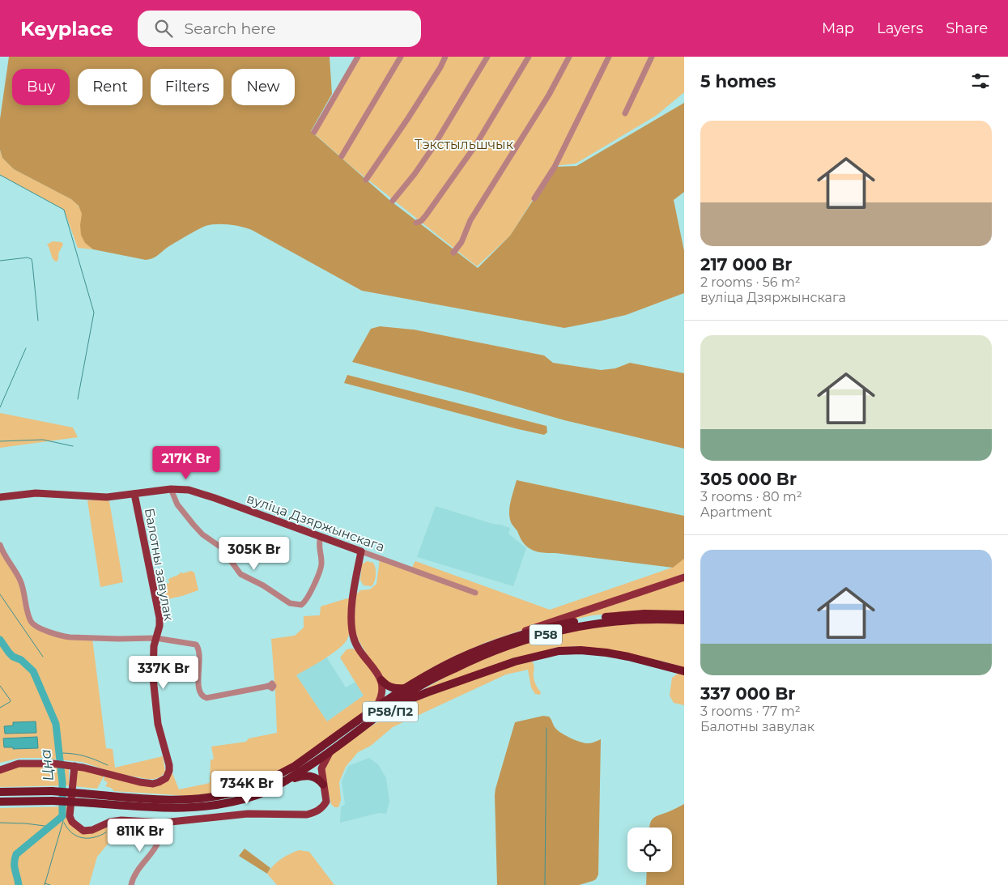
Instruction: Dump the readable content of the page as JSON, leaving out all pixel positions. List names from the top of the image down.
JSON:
{
  "streets": {
    "highway": ["Р58", "Р58/П2"],
    "main road": ["вуліца Дзяржынскага", "Балотны завулак"]
  },
  "crossings": [
    ["вуліца Дзяржынскага", "Балотны завулак"],
    ["Р58", "Р58/П2"]
  ],
  "water": ["Цна"],
  "parks": ["Тэкстыльшчык"],
  "page": {
    "header": "Keyplace",
    "search": "Search here",
    "nav": ["Map", "Layers", "Share"],
    "heading": "5 homes",
    "chip": [
      "Buy",
      "Rent",
      "Filters",
      "New"
    ],
    "list": [
      {
        "name": "217 000 Br",
        "note": "2 rooms · 56 m² · вуліца Дзяржынскага"
      },
      {
        "name": "305 000 Br",
        "note": "3 rooms · 80 m² · Apartment"
      },
      {
        "name": "337 000 Br",
        "note": "3 rooms · 77 m² · Балотны завулак"
      }
    ],
    "price": [
      "217K Br",
      "305K Br",
      "337K Br",
      "734K Br",
      "811K Br"
    ]
  }
}
